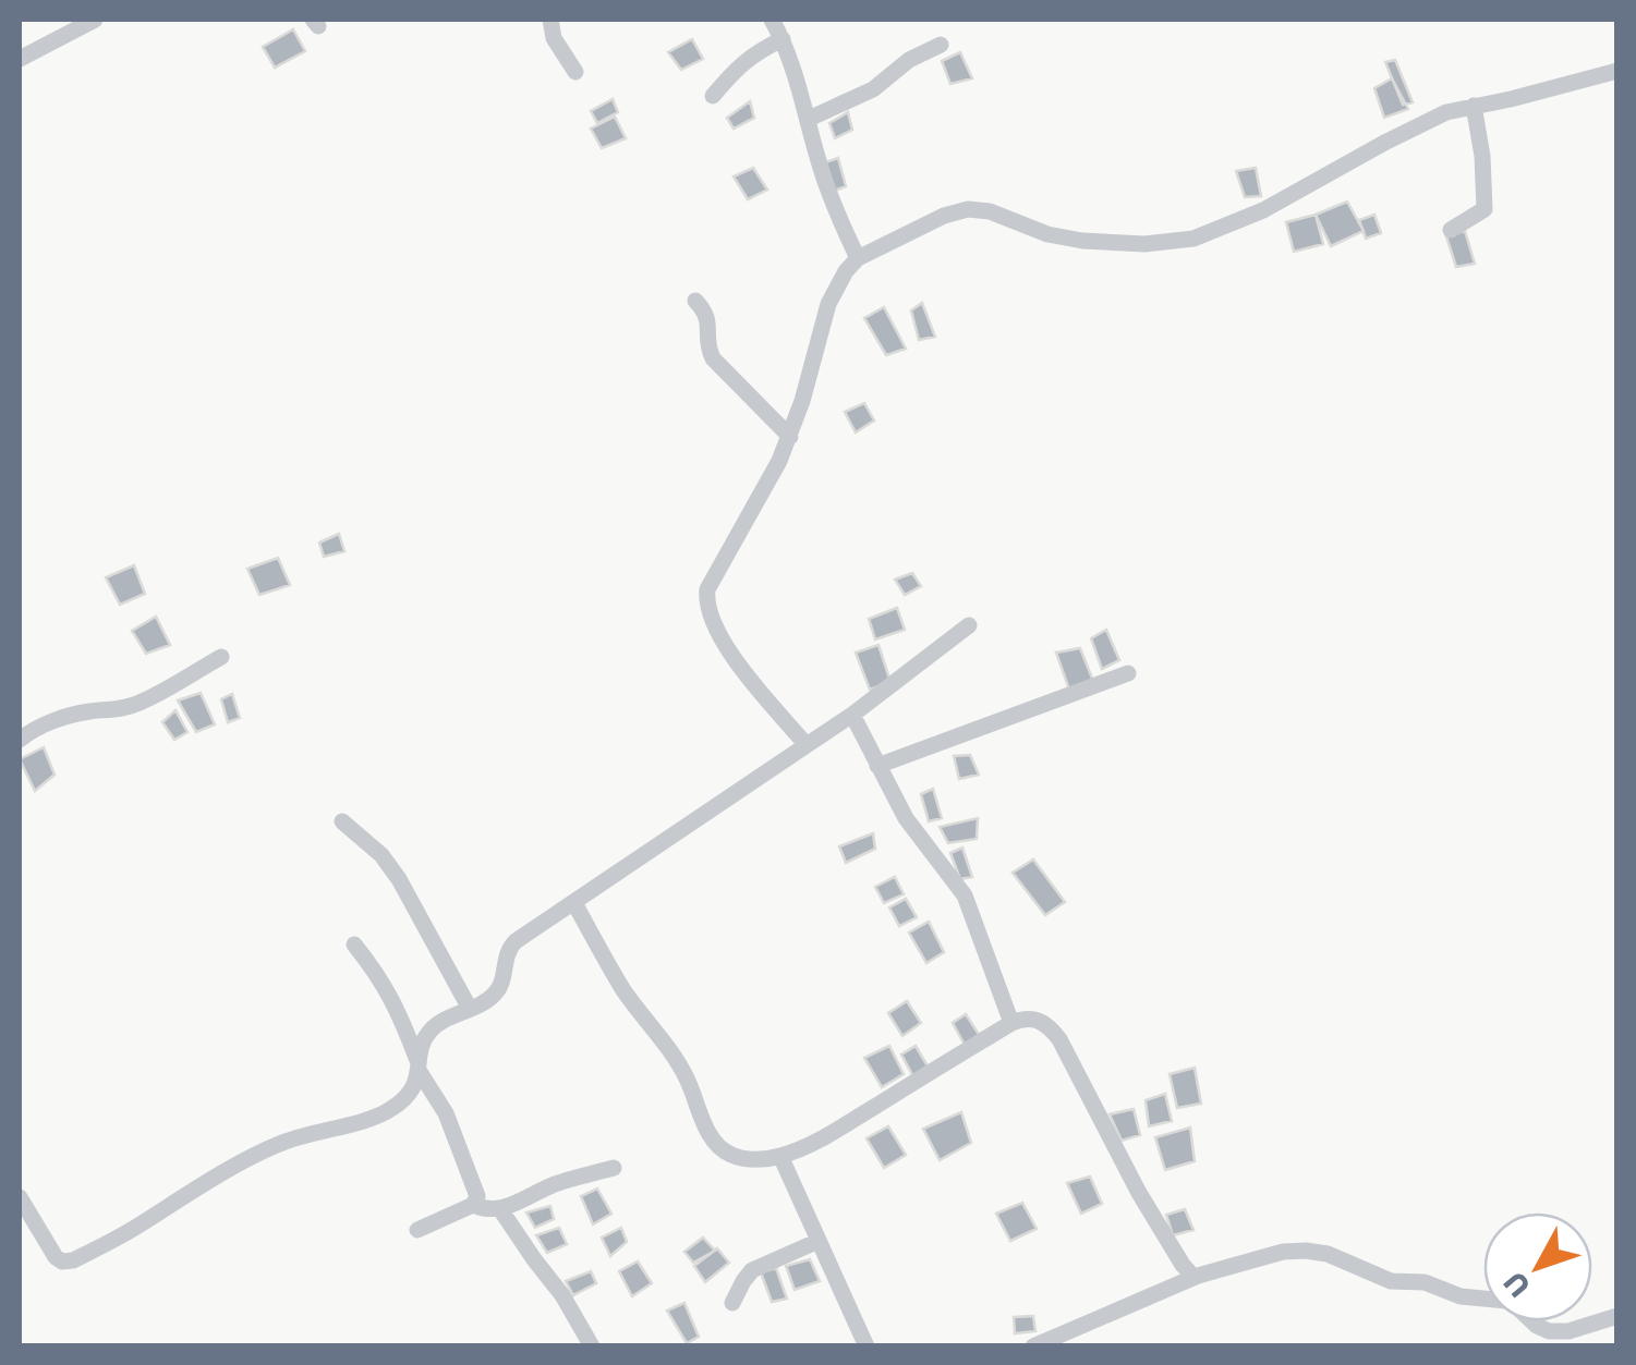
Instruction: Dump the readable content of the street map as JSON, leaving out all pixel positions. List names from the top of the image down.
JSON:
{
  "north": "bottom left"
}
